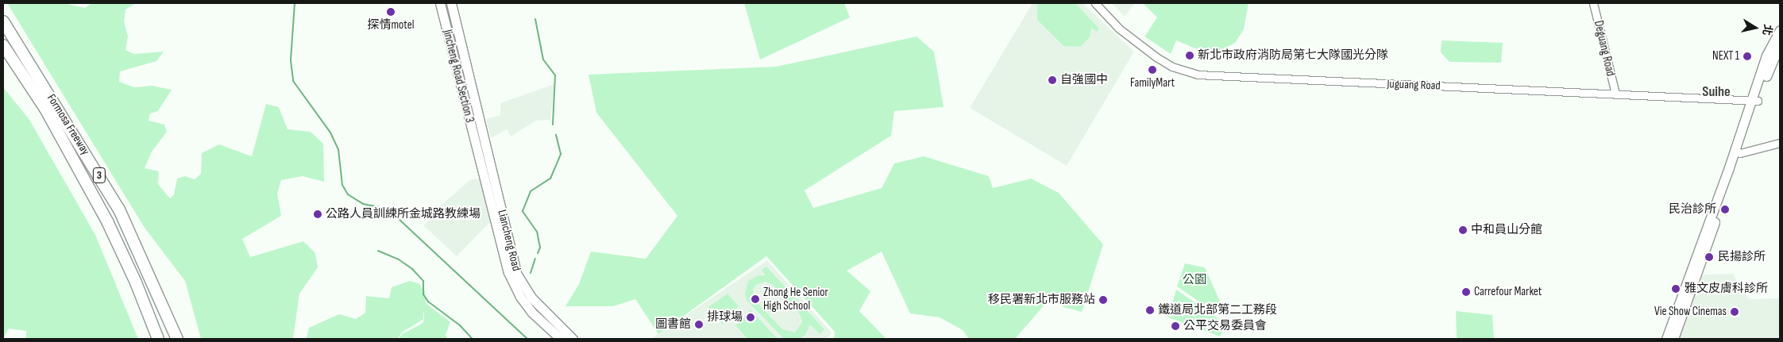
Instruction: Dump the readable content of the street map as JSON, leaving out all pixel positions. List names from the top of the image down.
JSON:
{
  "streets": {
    "highway": ["Formosa Freeway", "3"],
    "main road": ["Jincheng Road Section 3", "Liancheng Road"],
    "street": ["Deguang Road", "Juguang Road"]
  },
  "crossings": [
    ["Deguang Road", "Juguang Road"],
    ["Jincheng Road Section 3", "Liancheng Road"]
  ],
  "districts": ["Suihe"],
  "parks": ["公園"],
  "places": [
    "探情motel",
    "新北市政府消防局第七大隊國光分隊",
    "NEXT 1",
    "FamilyMart",
    "自強國中",
    "民治診所",
    "公路人員訓練所金城路教練場",
    "中和員山分館",
    "民揚診所",
    "雅文皮膚科診所",
    "Carrefour Market",
    "Zhong He Senior High School",
    "移民署新北市服務站",
    "鐵道局北部第二工務段",
    "Vie Show Cinemas",
    "排球場",
    "圖書館",
    "公平交易委員會"
  ],
  "north": "right"
}
